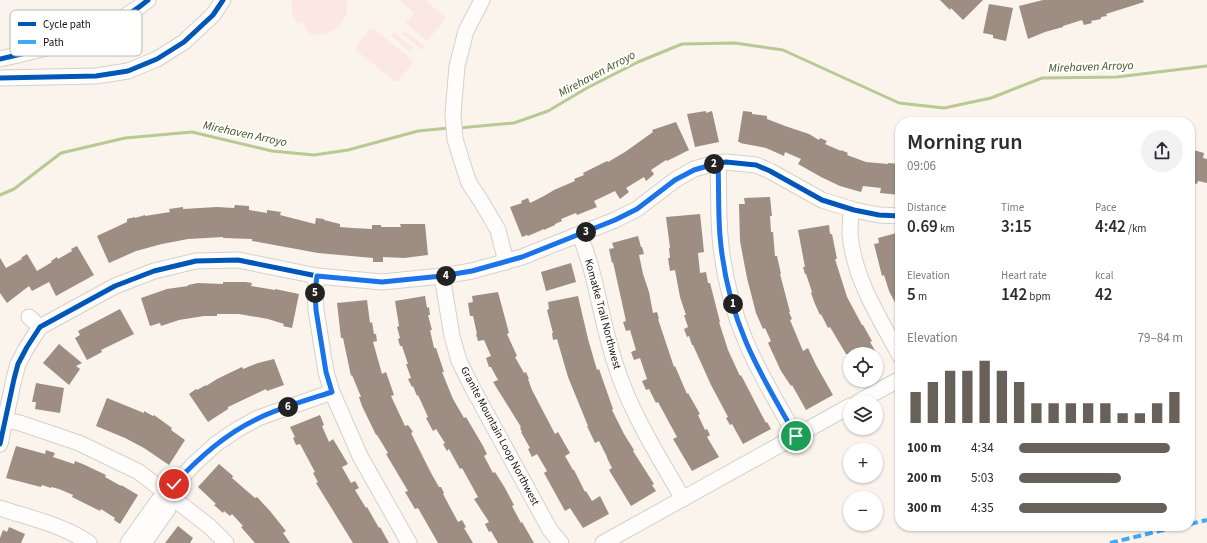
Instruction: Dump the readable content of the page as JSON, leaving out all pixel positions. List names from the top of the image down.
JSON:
{
  "streets": {
    "street": ["Komatke Trail Northwest", "Granite Mountain Loop Northwest"]
  },
  "water": ["Mirehaven Arroyo"],
  "legend": ["Cycle path", "Path"],
  "page": {
    "heading": ["Morning run", "09:06"],
    "pins": [
      "2",
      "3",
      "4",
      "5",
      "1",
      "6"
    ],
    "stats": [
      ["Distance", "0.69 km"],
      ["Time", "3:15"],
      ["Pace", "4:42 /km"],
      ["Elevation", "5 m"],
      ["Heart rate", "142 bpm"],
      ["kcal", "42"]
    ],
    "chart": ["Elevation", "79–84 m"],
    "map_buttons": ["+", "−"],
    "list": [
      {
        "name": "100 m",
        "note": "4:34"
      },
      {
        "name": "200 m",
        "note": "5:03"
      },
      {
        "name": "300 m",
        "note": "4:35"
      }
    ]
  }
}
